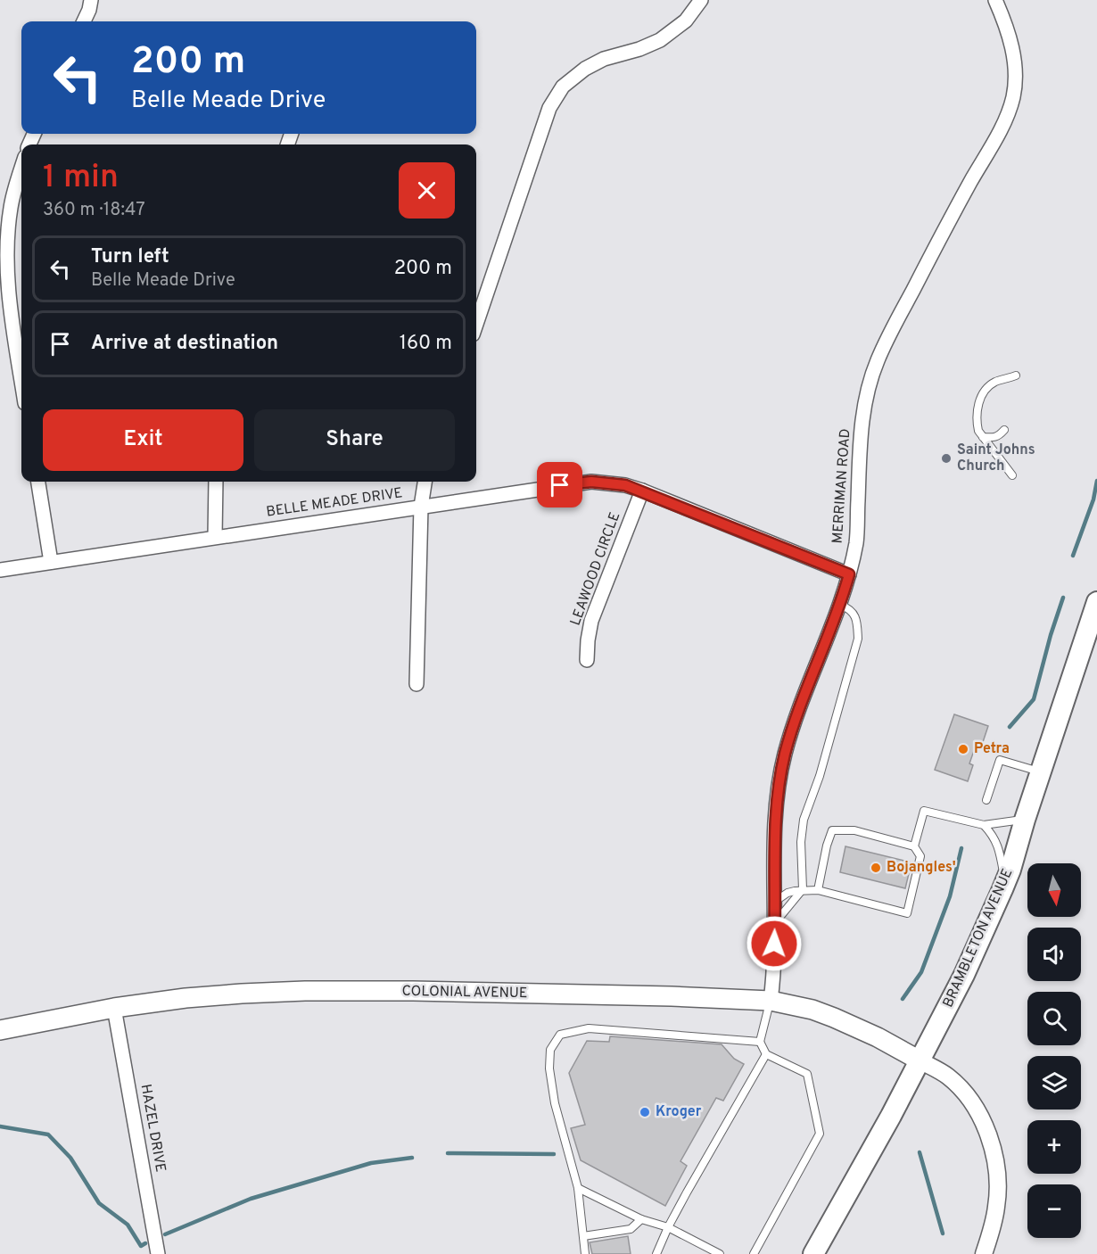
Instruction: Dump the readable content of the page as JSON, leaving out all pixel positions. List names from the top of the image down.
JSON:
{
  "streets": {
    "main road": ["BRAMBLETON AVENUE", "COLONIAL AVENUE"],
    "street": [
      "MERRIMAN ROAD",
      "BELLE MEADE DRIVE",
      "LEAWOOD CIRCLE",
      "HAZEL DRIVE"
    ]
  },
  "crossings": [
    ["MERRIMAN ROAD", "BELLE MEADE DRIVE"],
    ["MERRIMAN ROAD", "COLONIAL AVENUE"],
    ["BELLE MEADE DRIVE", "LEAWOOD CIRCLE"],
    ["BRAMBLETON AVENUE", "COLONIAL AVENUE"],
    ["COLONIAL AVENUE", "HAZEL DRIVE"]
  ],
  "places": [
    "Saint Johns Church",
    "Petra",
    "Bojangles'",
    "Kroger"
  ],
  "north": "bottom",
  "page": {
    "turn": ["200 m", "Belle Meade Drive"],
    "heading": ["1 min", "360 m · 18:47"],
    "list": [
      {
        "name": "Turn left",
        "note": "Belle Meade Drive",
        "value": "200 m"
      },
      {
        "name": "Arrive at destination",
        "value": "160 m"
      }
    ],
    "buttons": ["Exit", "Share"],
    "map_buttons": ["+", "−"]
  }
}
